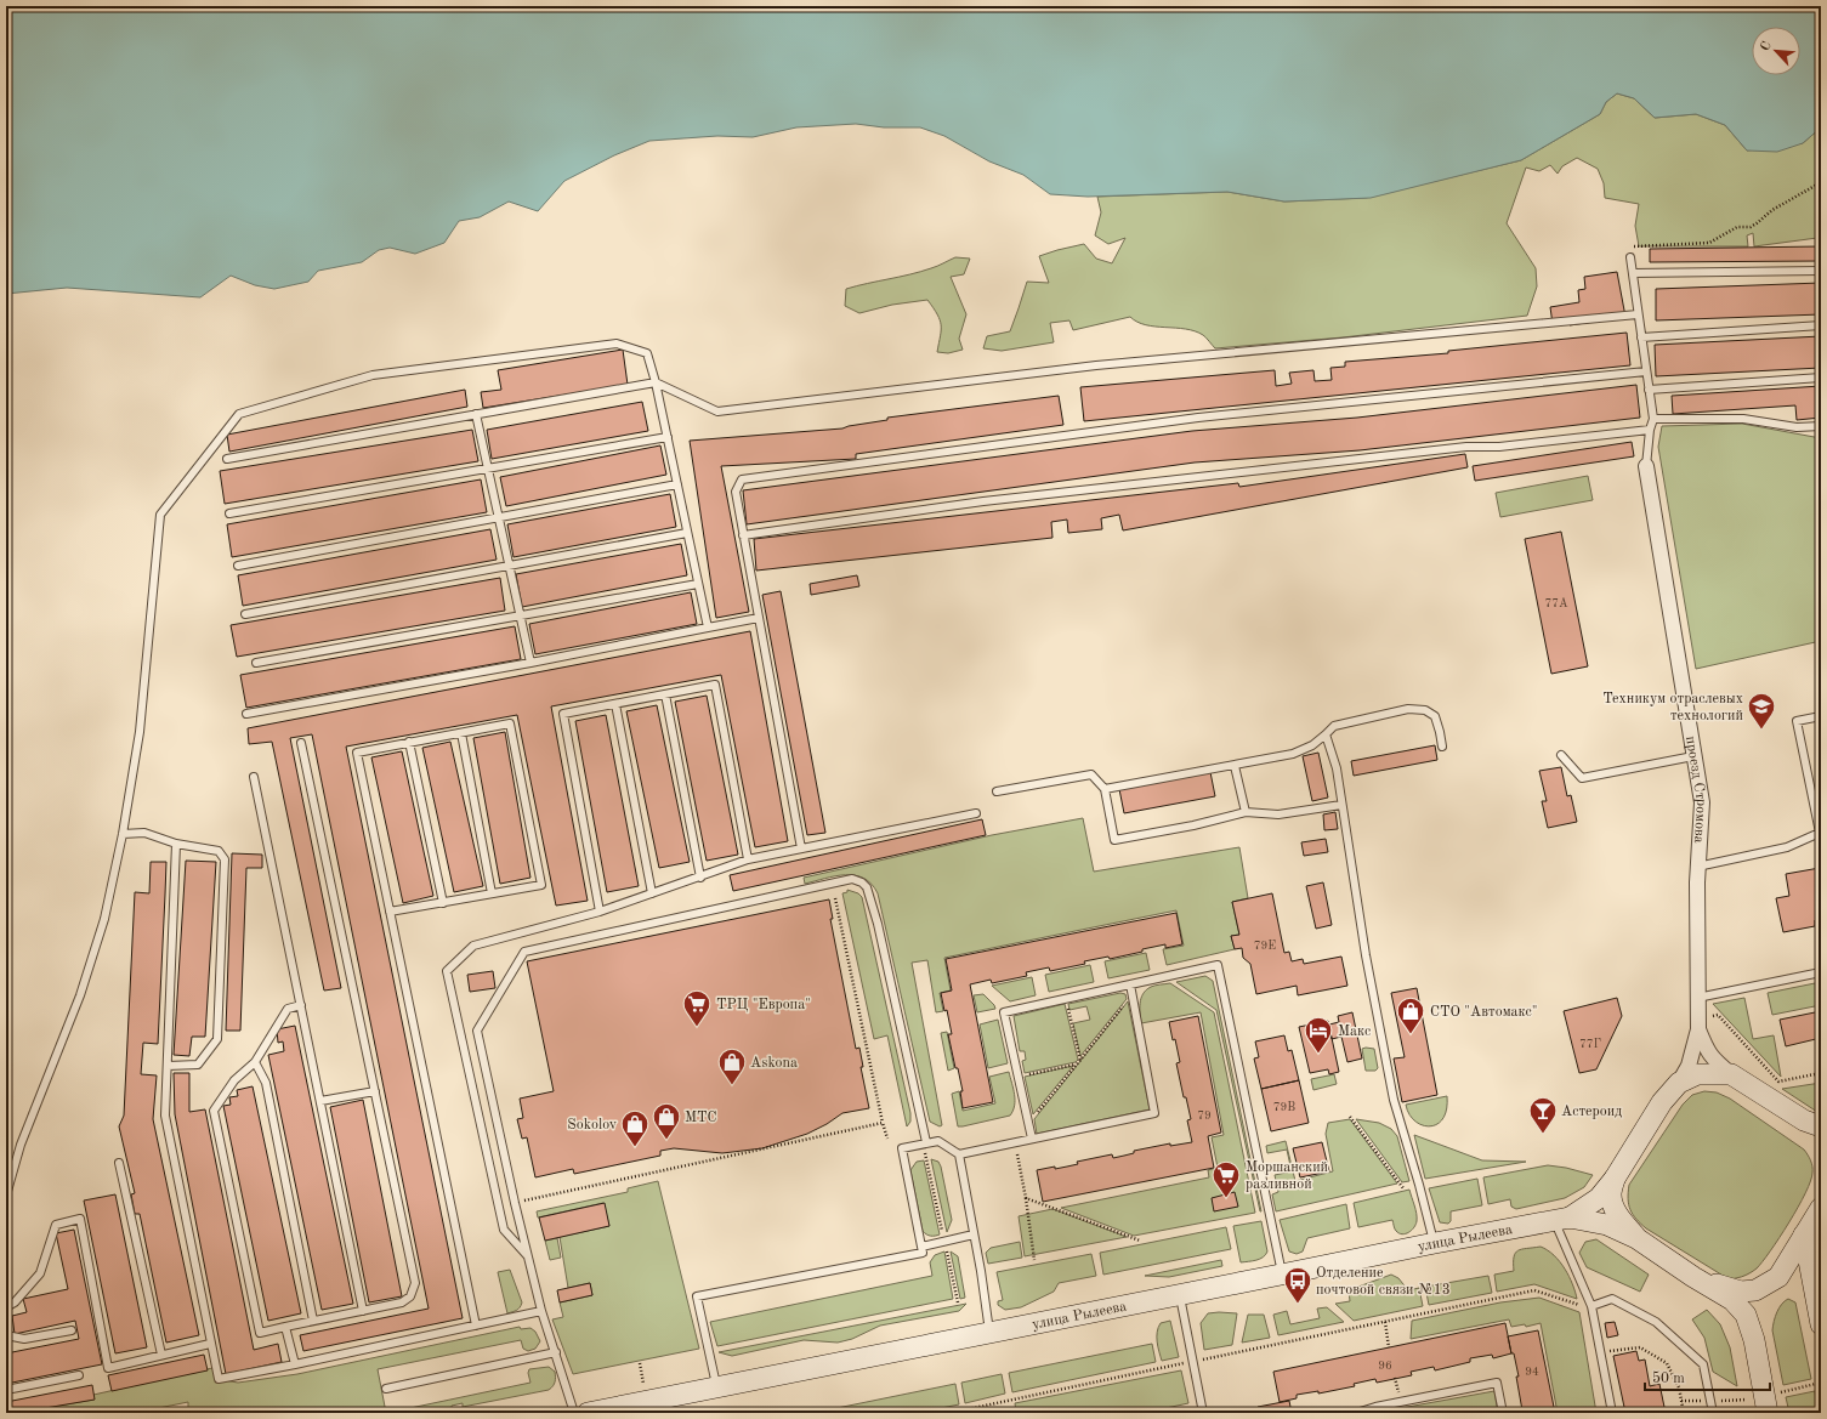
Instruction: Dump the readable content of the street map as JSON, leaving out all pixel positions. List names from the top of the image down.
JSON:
{
  "streets": {
    "main road": ["улица Рылеева"],
    "street": ["проезд Стромова"]
  },
  "places": {
    "school or university": ["Техникум отраслевых технологий"],
    "supermarket": ["ТРЦ \"Европа\"", "Моршанский разливной"],
    "shop": [
      "СТО \"Автомакс\"",
      "Askona",
      "МТС",
      "Sokolov"
    ],
    "hotel": ["Макс"],
    "bar": ["Астероид"],
    "bus stop": ["Отделение почтовой связи №13"]
  },
  "house_numbers": [
    "77А",
    "79Е",
    "77Г",
    "79В",
    "79",
    "96",
    "94"
  ],
  "scale_bar": "50 m",
  "north": "top left"
}
